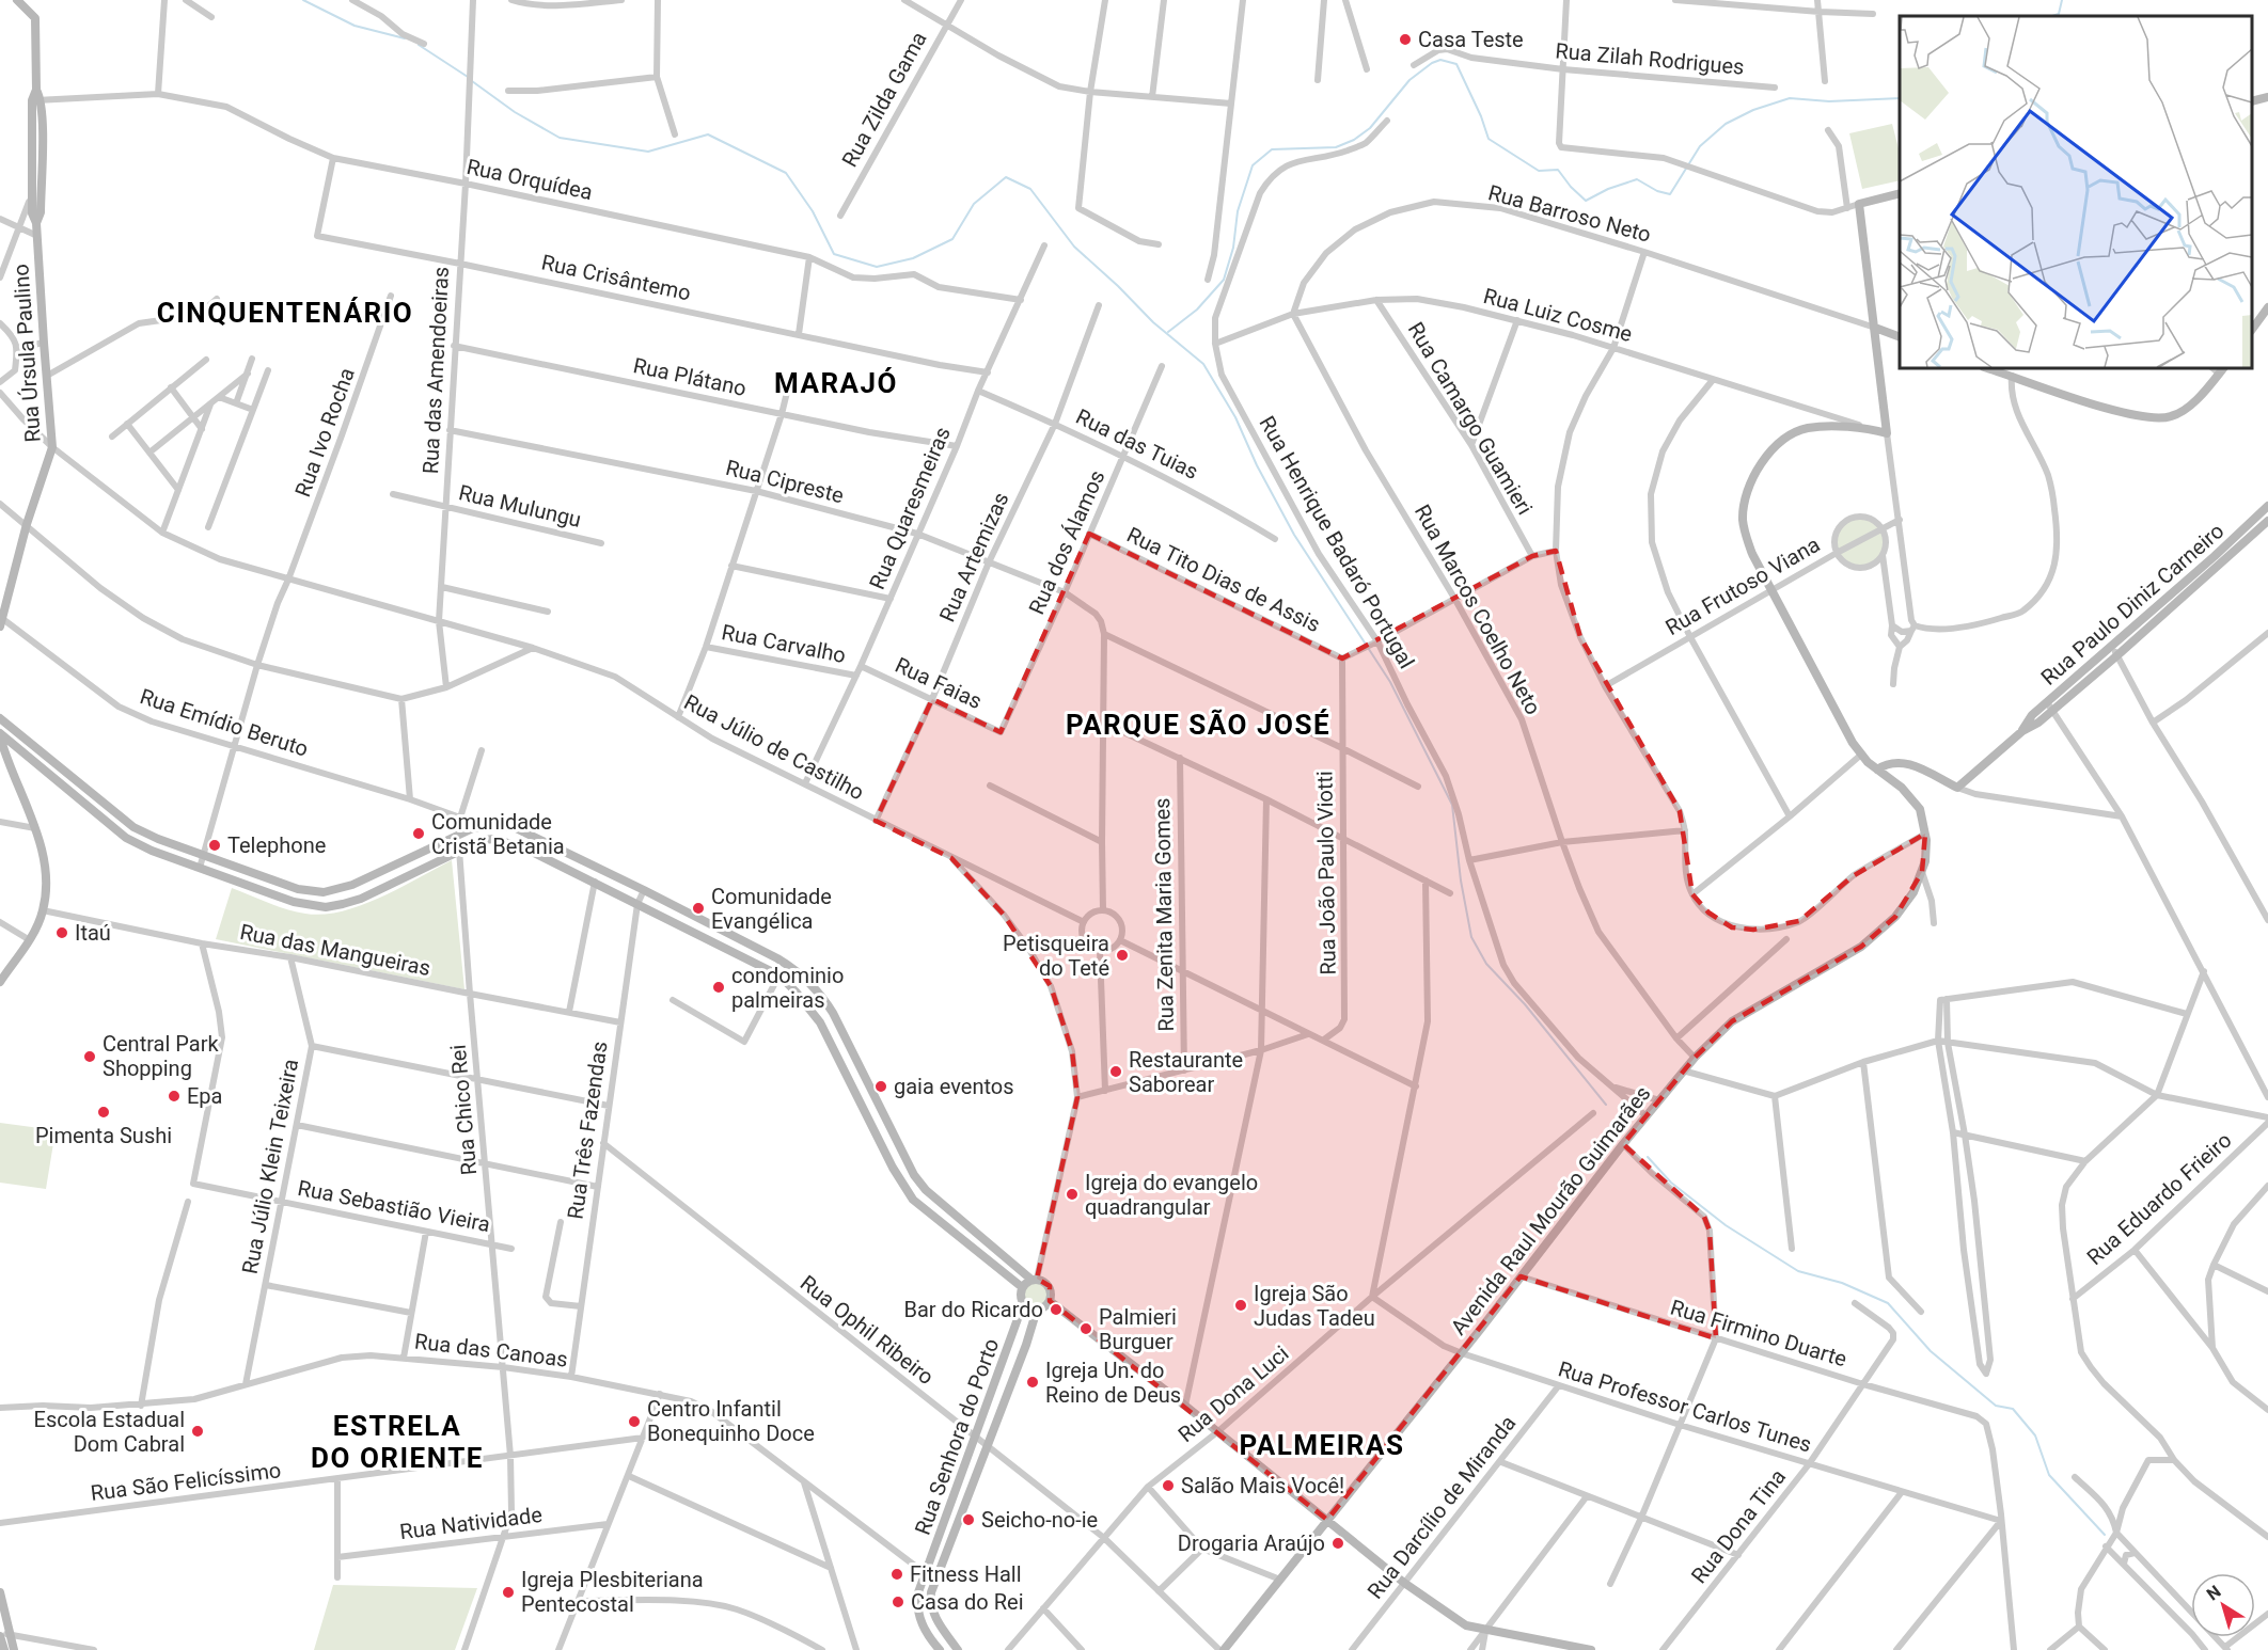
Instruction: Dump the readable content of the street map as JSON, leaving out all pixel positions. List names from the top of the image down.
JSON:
{
  "streets": {
    "street": [
      "Rua Zilah Rodrigues",
      "Rua Zilda Gama",
      "Rua Orquídea",
      "Rua Barroso Neto",
      "Rua Crisântemo",
      "Rua Luiz Cosme",
      "Rua Úrsula Paulino",
      "Rua das Amendoeiras",
      "Rua Plátano",
      "Rua Camargo Guamieri",
      "Rua Ivo Rocha",
      "Rua das Tuias",
      "Rua Cipreste",
      "Rua Mulungu",
      "Rua Quaresmeiras",
      "Rua dos Álamos",
      "Rua Henrique Badaró Portugal",
      "Rua Artemizas",
      "Rua Tito Dias de Assis",
      "Rua Frutoso Viana",
      "Rua Paulo Diniz Carneiro",
      "Rua Marcos Coelho Neto",
      "Rua Carvalho",
      "Rua Faias",
      "Rua Emídio Beruto",
      "Rua Júlio de Castilho",
      "Rua João Paulo Viotti",
      "Rua Zenita Maria Gomes",
      "Rua das Mangueiras",
      "Rua Chico Rei",
      "Rua Três Fazendas",
      "Rua Júlio Klein Teixeira",
      "Rua Eduardo Frieiro",
      "Rua Sebastião Vieira",
      "Avenida Raul Mourão Guimarães",
      "Rua Ophil Ribeiro",
      "Rua Firmino Duarte",
      "Rua das Canoas",
      "Rua Dona Luci",
      "Rua Professor Carlos Tunes",
      "Rua Senhora do Porto",
      "Rua São Felicíssimo",
      "Rua Darcílio de Miranda",
      "Rua Natividade",
      "Rua Dona Tina"
    ]
  },
  "crossings": [
    ["Rua Orquídea", "Rua Crisântemo"],
    ["Rua Orquídea", "Rua Úrsula Paulino"],
    ["Rua Orquídea", "Rua das Amendoeiras"],
    ["Rua Orquídea", "Rua Quaresmeiras"],
    ["Rua Barroso Neto", "Rua Luiz Cosme"],
    ["Rua Barroso Neto", "Rua Marcos Coelho Neto"],
    ["Rua Crisântemo", "Rua das Amendoeiras"],
    ["Rua Crisântemo", "Rua Quaresmeiras"],
    ["Rua Luiz Cosme", "Rua Camargo Guamieri"],
    ["Rua Luiz Cosme", "Rua Henrique Badaró Portugal"],
    ["Rua Luiz Cosme", "Rua Marcos Coelho Neto"],
    ["Rua Úrsula Paulino", "Rua Emídio Beruto"],
    ["Rua Úrsula Paulino", "Rua Júlio de Castilho"],
    ["Rua das Amendoeiras", "Rua Plátano"],
    ["Rua das Amendoeiras", "Rua Cipreste"],
    ["Rua das Amendoeiras", "Rua Mulungu"],
    ["Rua das Amendoeiras", "Rua Júlio de Castilho"],
    ["Rua Plátano", "Rua Quaresmeiras"],
    ["Rua Ivo Rocha", "Rua Emídio Beruto"],
    ["Rua Ivo Rocha", "Rua Júlio de Castilho"],
    ["Rua das Tuias", "Rua Quaresmeiras"],
    ["Rua das Tuias", "Rua dos Álamos"],
    ["Rua das Tuias", "Rua Artemizas"],
    ["Rua Cipreste", "Rua Quaresmeiras"],
    ["Rua Cipreste", "Rua dos Álamos"],
    ["Rua Cipreste", "Rua Artemizas"],
    ["Rua Quaresmeiras", "Rua Carvalho"],
    ["Rua Quaresmeiras", "Rua Faias"],
    ["Rua Quaresmeiras", "Rua Júlio de Castilho"],
    ["Rua dos Álamos", "Rua Tito Dias de Assis"],
    ["Rua dos Álamos", "Rua Faias"],
    ["Rua Henrique Badaró Portugal", "Avenida Raul Mourão Guimarães"],
    ["Rua Artemizas", "Rua Faias"],
    ["Rua Artemizas", "Rua Júlio de Castilho"],
    ["Rua Tito Dias de Assis", "Rua João Paulo Viotti"],
    ["Rua Marcos Coelho Neto", "Avenida Raul Mourão Guimarães"],
    ["Rua Júlio de Castilho", "Rua Senhora do Porto"],
    ["Rua das Mangueiras", "Rua Chico Rei"],
    ["Rua das Mangueiras", "Rua Três Fazendas"],
    ["Rua das Mangueiras", "Rua Júlio Klein Teixeira"],
    ["Rua das Mangueiras", "Rua Sebastião Vieira"],
    ["Rua Chico Rei", "Rua Sebastião Vieira"],
    ["Rua Chico Rei", "Rua das Canoas"],
    ["Rua Chico Rei", "Rua São Felicíssimo"],
    ["Rua Chico Rei", "Rua Natividade"],
    ["Rua Três Fazendas", "Rua Ophil Ribeiro"],
    ["Rua Três Fazendas", "Rua das Canoas"],
    ["Rua Júlio Klein Teixeira", "Rua Sebastião Vieira"],
    ["Rua Júlio Klein Teixeira", "Rua das Canoas"],
    ["Avenida Raul Mourão Guimarães", "Rua Firmino Duarte"],
    ["Avenida Raul Mourão Guimarães", "Rua Professor Carlos Tunes"],
    ["Rua Ophil Ribeiro", "Rua Dona Luci"],
    ["Rua Ophil Ribeiro", "Rua Senhora do Porto"],
    ["Rua Firmino Duarte", "Rua Professor Carlos Tunes"],
    ["Rua Firmino Duarte", "Rua Dona Tina"],
    ["Rua das Canoas", "Rua Senhora do Porto"],
    ["Rua Dona Luci", "Rua Professor Carlos Tunes"],
    ["Rua Professor Carlos Tunes", "Rua Darcílio de Miranda"],
    ["Rua Professor Carlos Tunes", "Rua Dona Tina"]
  ],
  "districts": [
    "CINQUENTENÁRIO",
    "MARAJÓ",
    "PARQUE SÃO JOSÉ",
    "ESTRELA DO ORIENTE",
    "PALMEIRAS"
  ],
  "places": [
    "Casa Teste",
    "Comunidade Cristã Betania",
    "Telephone",
    "Comunidade Evangélica",
    "Itaú",
    "Petisqueira do Teté",
    "condominio palmeiras",
    "Central Park Shopping",
    "Restaurante Saborear",
    "gaia eventos",
    "Epa",
    "Pimenta Sushi",
    "Igreja do evangelo quadrangular",
    "Igreja São Judas Tadeu",
    "Bar do Ricardo",
    "Palmieri Burguer",
    "Igreja Un. do Reino de Deus",
    "Centro Infantil Bonequinho Doce",
    "Escola Estadual Dom Cabral",
    "Salão Mais Você!",
    "Seicho-no-ie",
    "Drogaria Araújo",
    "Fitness Hall",
    "Igreja Plesbiteriana Pentecostal",
    "Casa do Rei"
  ],
  "north": "top left"
}
